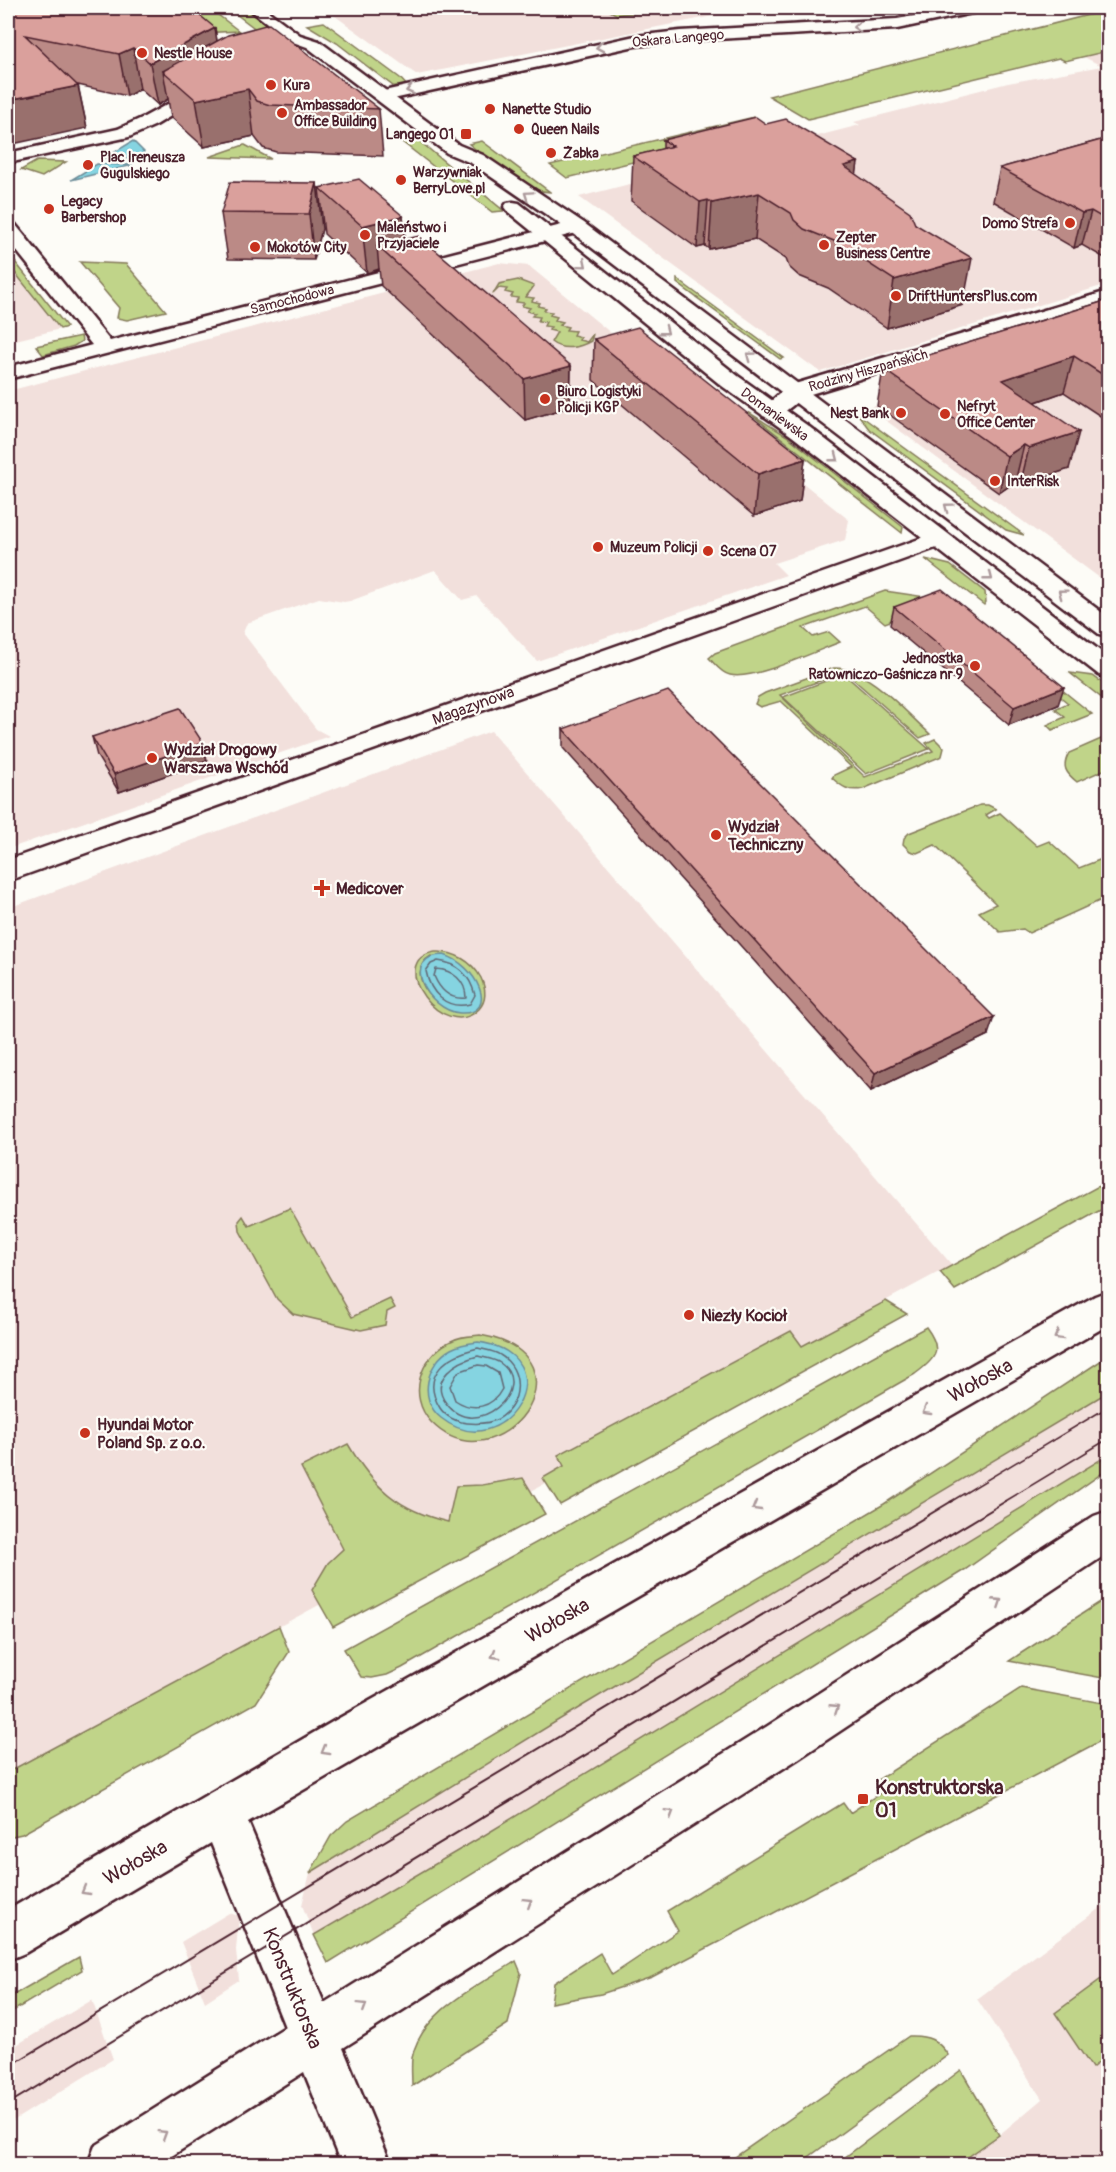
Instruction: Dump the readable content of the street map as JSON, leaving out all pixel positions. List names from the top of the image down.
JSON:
{
  "streets": {
    "street": [
      "Oskara Langego",
      "Samochodowa",
      "Rodziny Hiszpańskich",
      "Domaniewska",
      "Magazynowa",
      "Wołoska",
      "Konstruktorska"
    ]
  },
  "crossings": [
    ["Oskara Langego", "Domaniewska"],
    ["Samochodowa", "Domaniewska"],
    ["Rodziny Hiszpańskich", "Domaniewska"],
    ["Domaniewska", "Magazynowa"],
    ["Wołoska", "Konstruktorska"]
  ],
  "one_way": ["Oskara Langego"],
  "places": {
    "other": [
      "Nestle House",
      "Kura",
      "Nanette Studio",
      "Ambassador Office Building",
      "Queen Nails",
      "Żabka",
      "Plac Ireneusza Gugulskiego",
      "Warzywniak BerryLove.pl",
      "Legacy Barbershop",
      "Domo Strefa",
      "Maleństwo i Przyjaciele",
      "Zepter Business Centre",
      "Mokotów City",
      "DriftHuntersPlus.com",
      "Biuro Logistyki Policji KGP",
      "Nest Bank",
      "Nefryt Office Center",
      "InterRisk",
      "Muzeum Policji",
      "Scena 07",
      "Jednostka Ratowniczo-Gaśnicza nr 9",
      "Wydział Drogowy Warszawa Wschód",
      "Wydział Techniczny",
      "Niezły Kocioł",
      "Hyundai Motor Poland Sp. z o.o."
    ],
    "transit": ["Langego 01", "Konstruktorska 01"],
    "health": ["Medicover"]
  }
}
